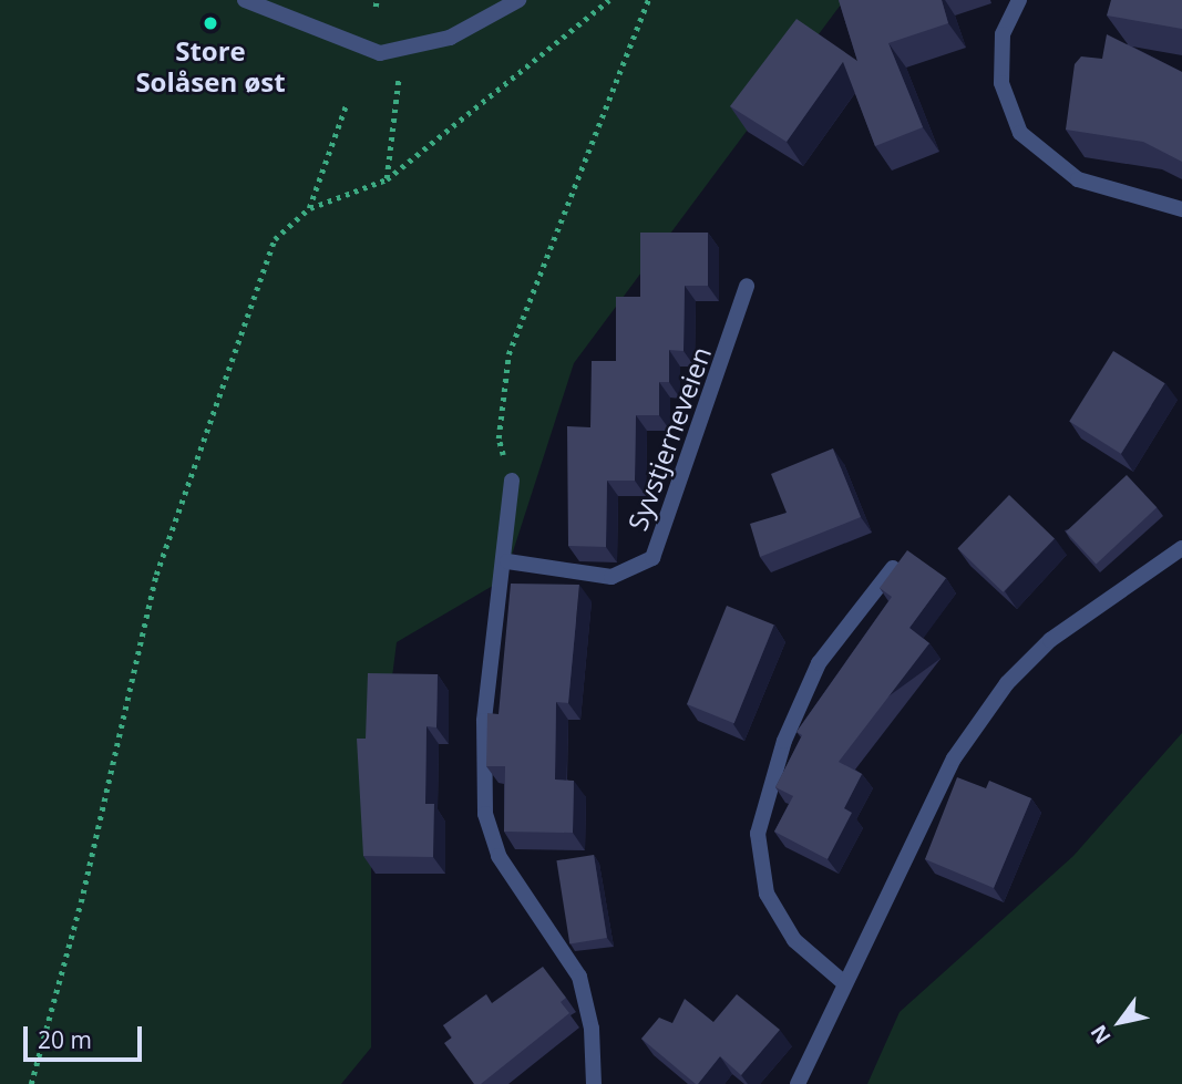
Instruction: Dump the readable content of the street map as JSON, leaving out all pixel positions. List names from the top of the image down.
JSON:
{
  "streets": {
    "street": ["Syvstjerneveien"]
  },
  "places": ["Store Solåsen øst"],
  "scale_bar": "20 m",
  "north": "bottom left"
}
